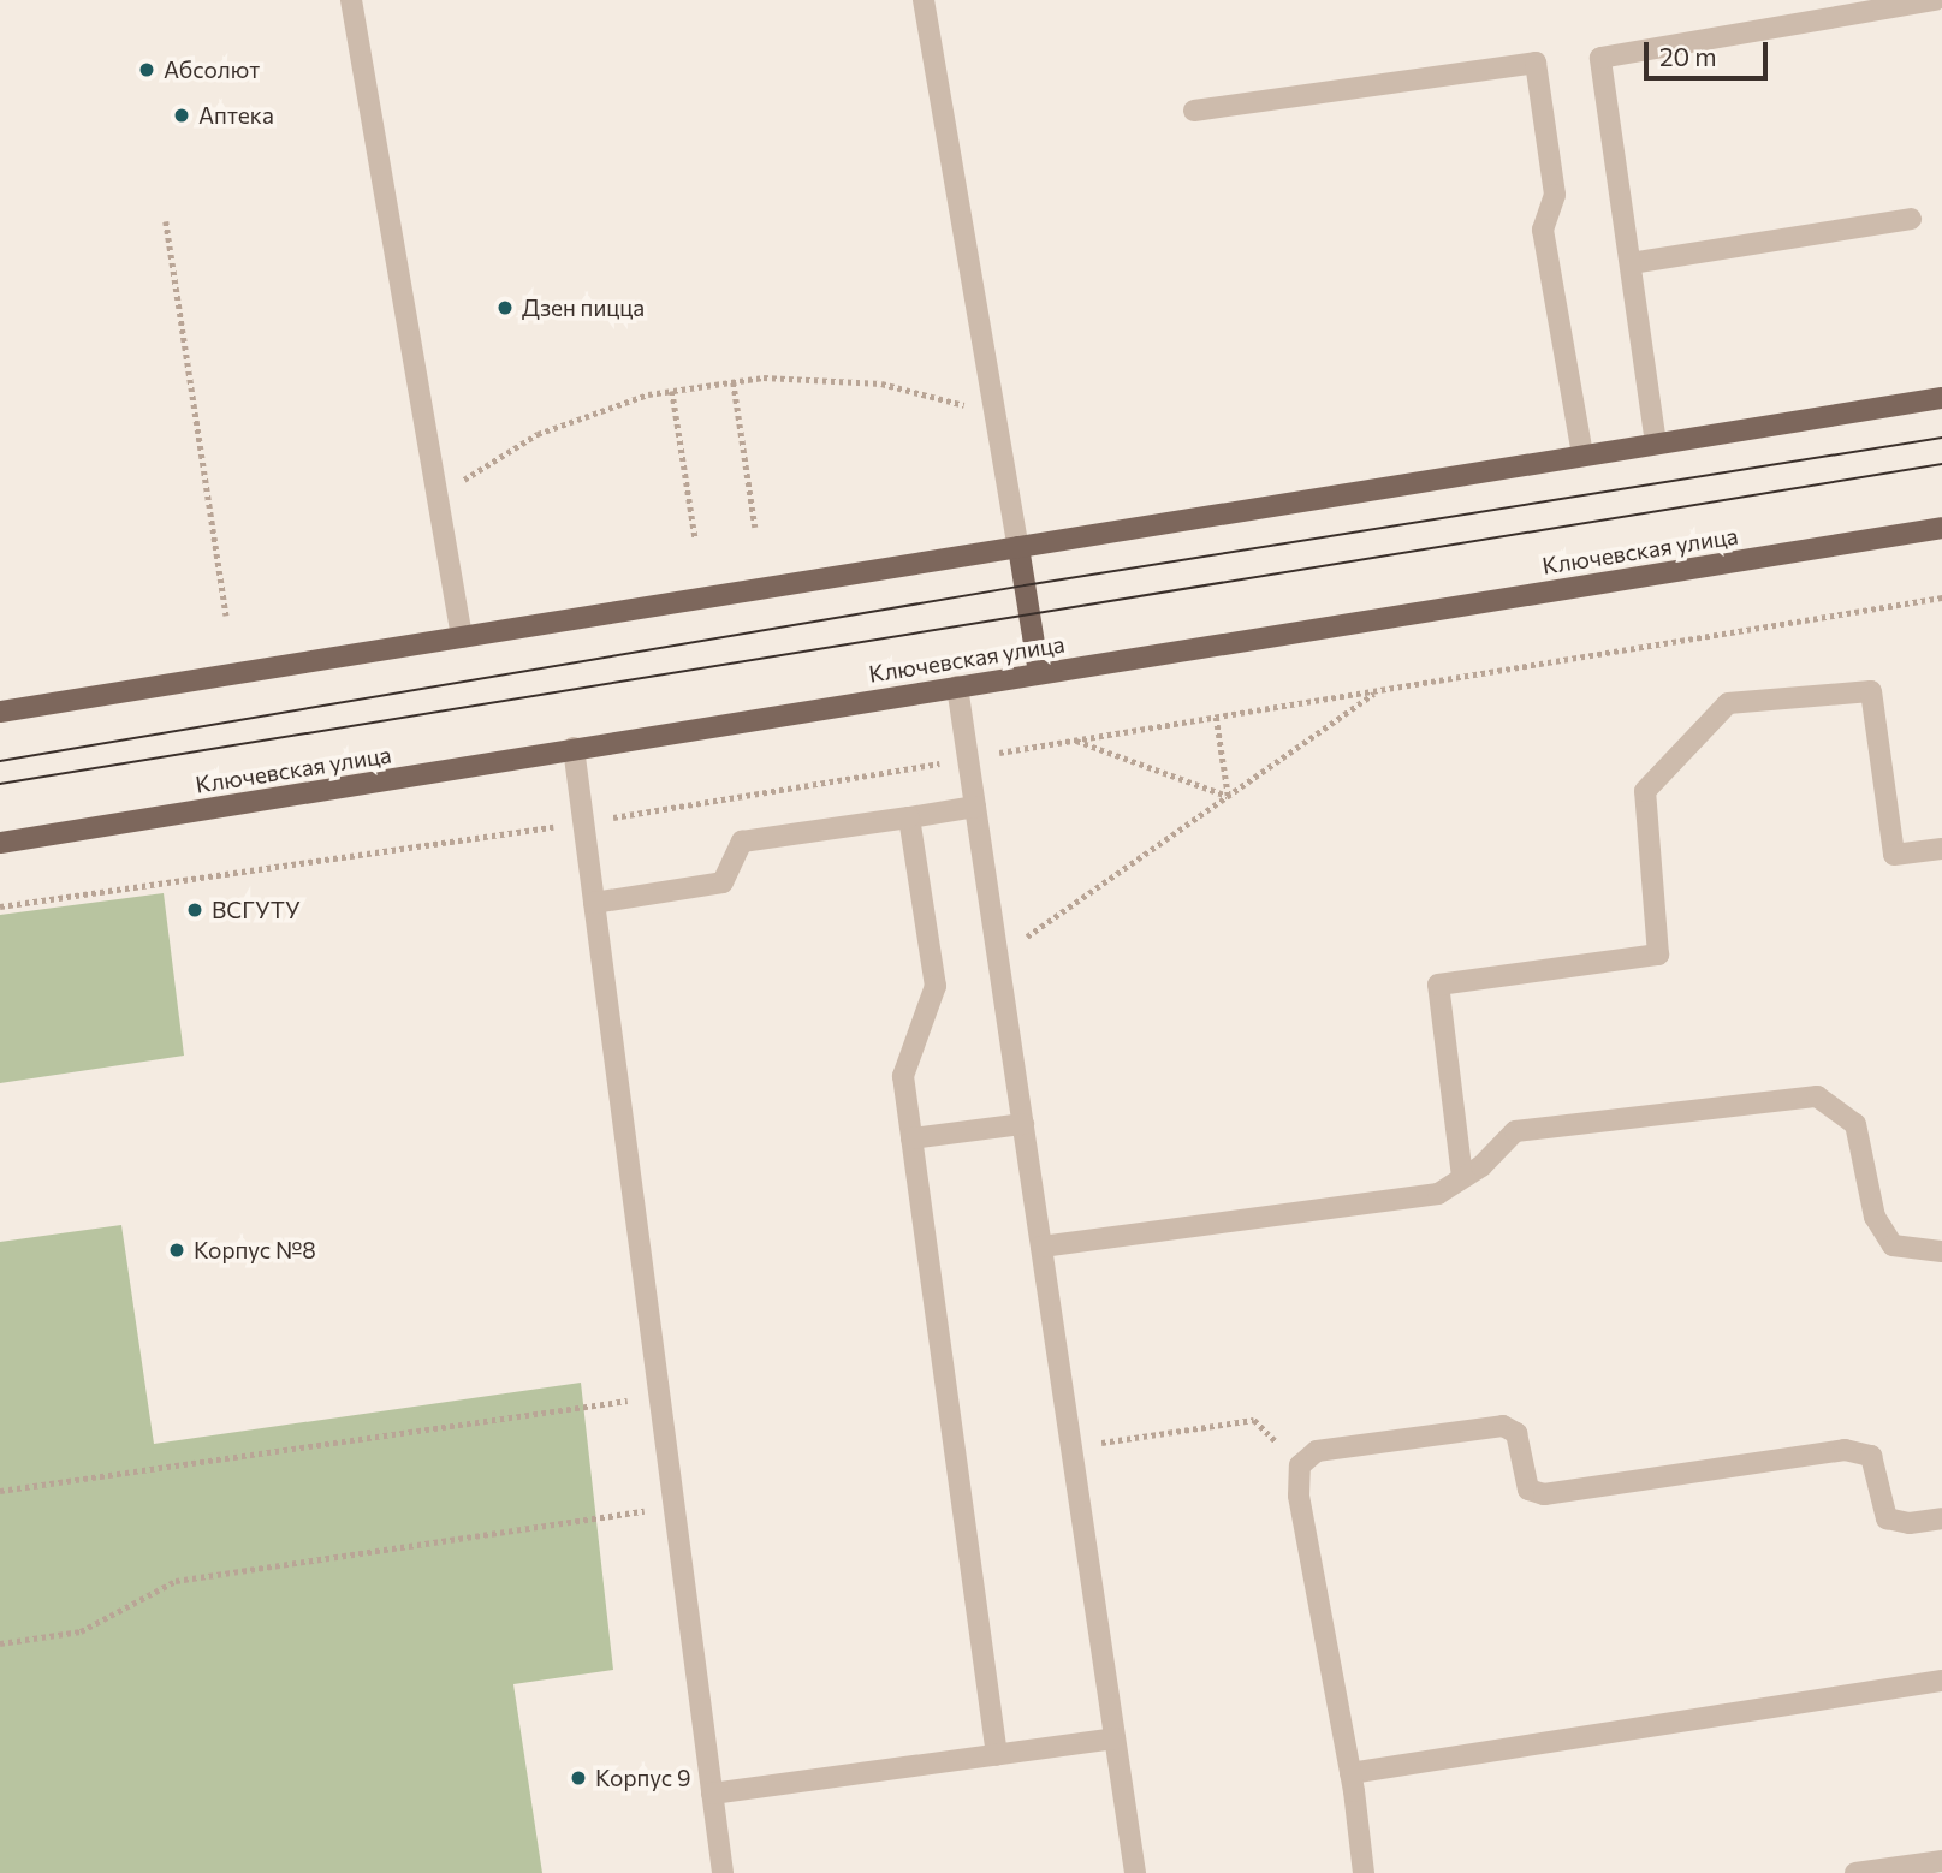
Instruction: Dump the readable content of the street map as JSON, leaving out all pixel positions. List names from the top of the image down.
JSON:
{
  "streets": {
    "main road": ["Ключевская улица"]
  },
  "places": [
    "Абсолют",
    "Аптека",
    "Дзен пицца",
    "ВСГУТУ",
    "Корпус №8",
    "Корпус 9"
  ],
  "scale_bar": "20 m"
}
